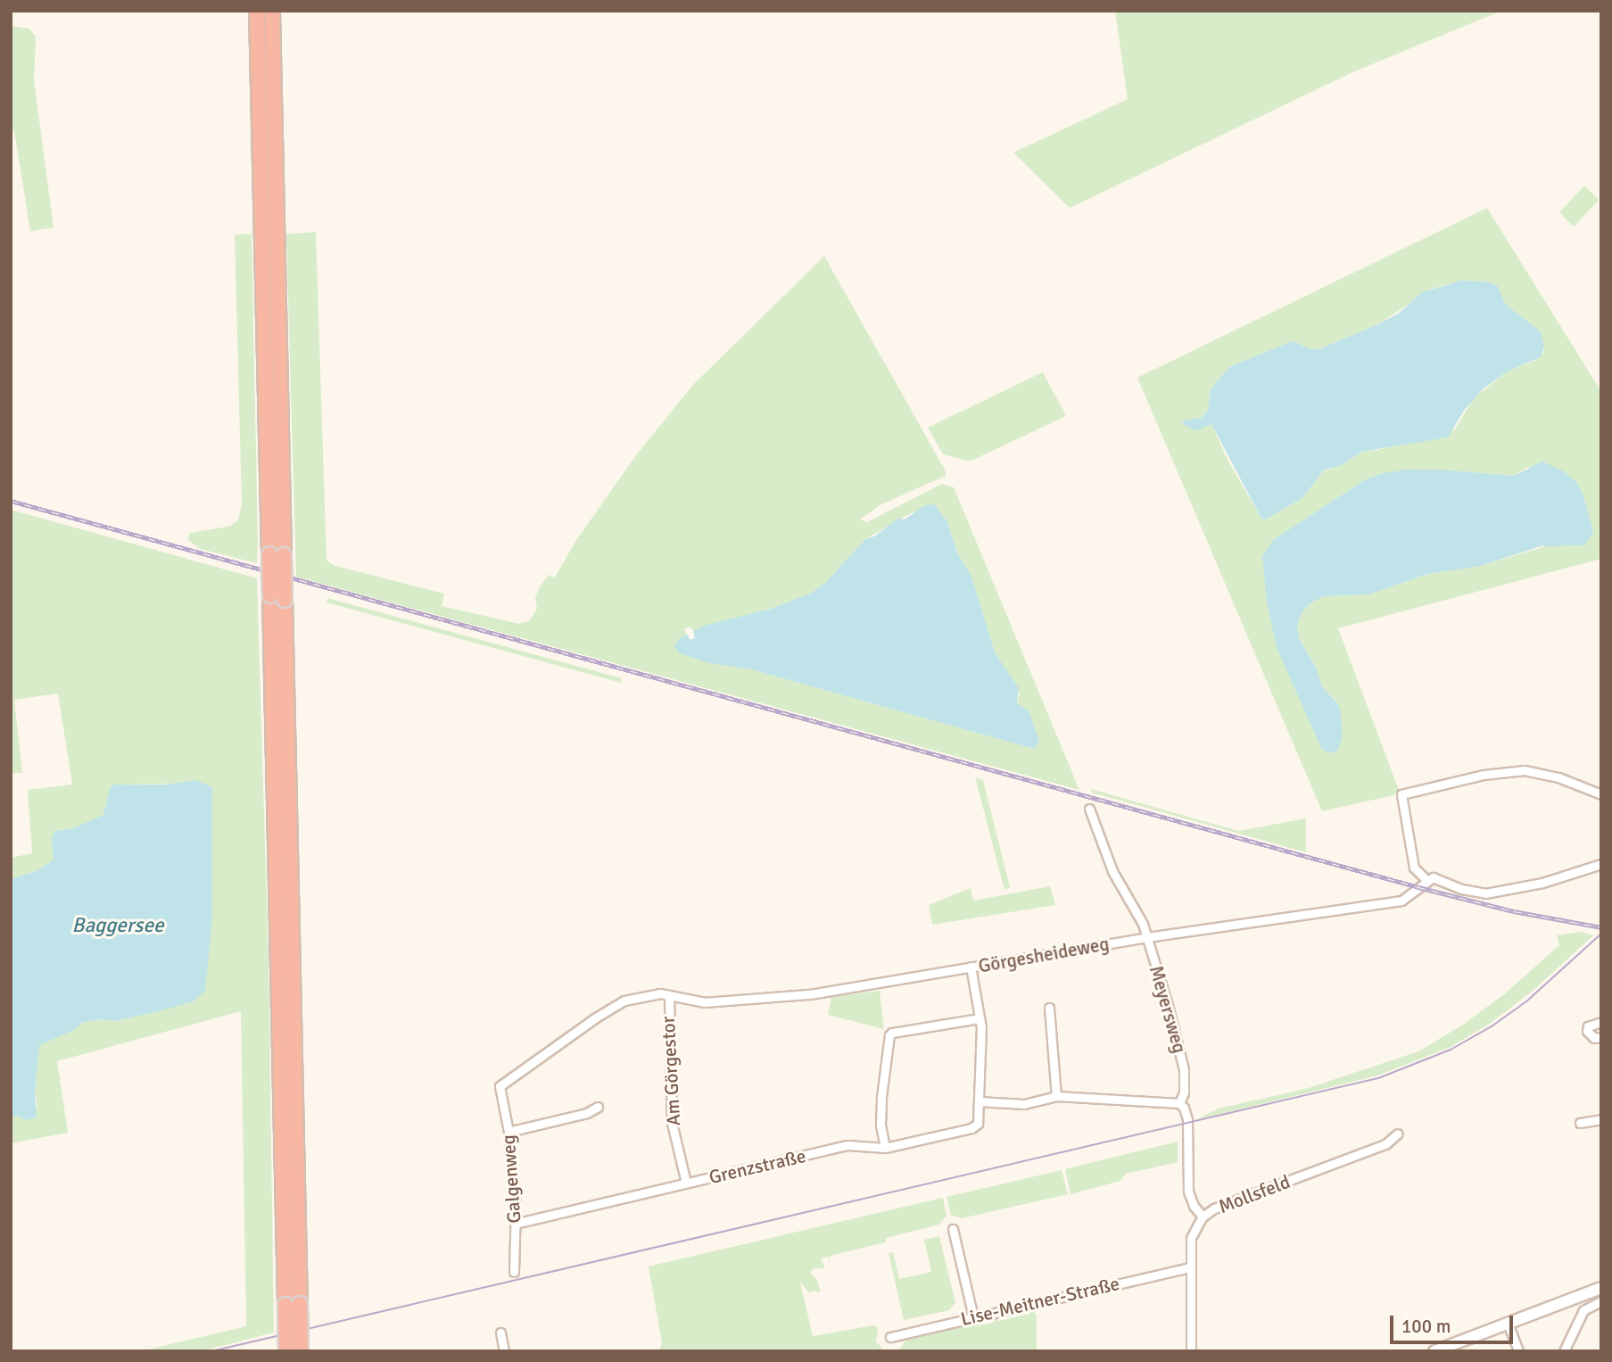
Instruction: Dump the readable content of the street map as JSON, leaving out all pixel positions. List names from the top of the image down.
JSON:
{
  "streets": {
    "street": [
      "Görgesheideweg",
      "Meyersweg",
      "Am Görgestor",
      "Grenzstraße",
      "Galgenweg",
      "Mollsfeld",
      "Lise-Meitner-Straße"
    ]
  },
  "crossings": [
    ["Görgesheideweg", "Meyersweg"],
    ["Görgesheideweg", "Am Görgestor"],
    ["Görgesheideweg", "Galgenweg"],
    ["Meyersweg", "Mollsfeld"],
    ["Am Görgestor", "Grenzstraße"],
    ["Grenzstraße", "Galgenweg"],
    ["Mollsfeld", "Lise-Meitner-Straße"]
  ],
  "water": ["Baggersee"],
  "scale_bar": "100 m"
}
